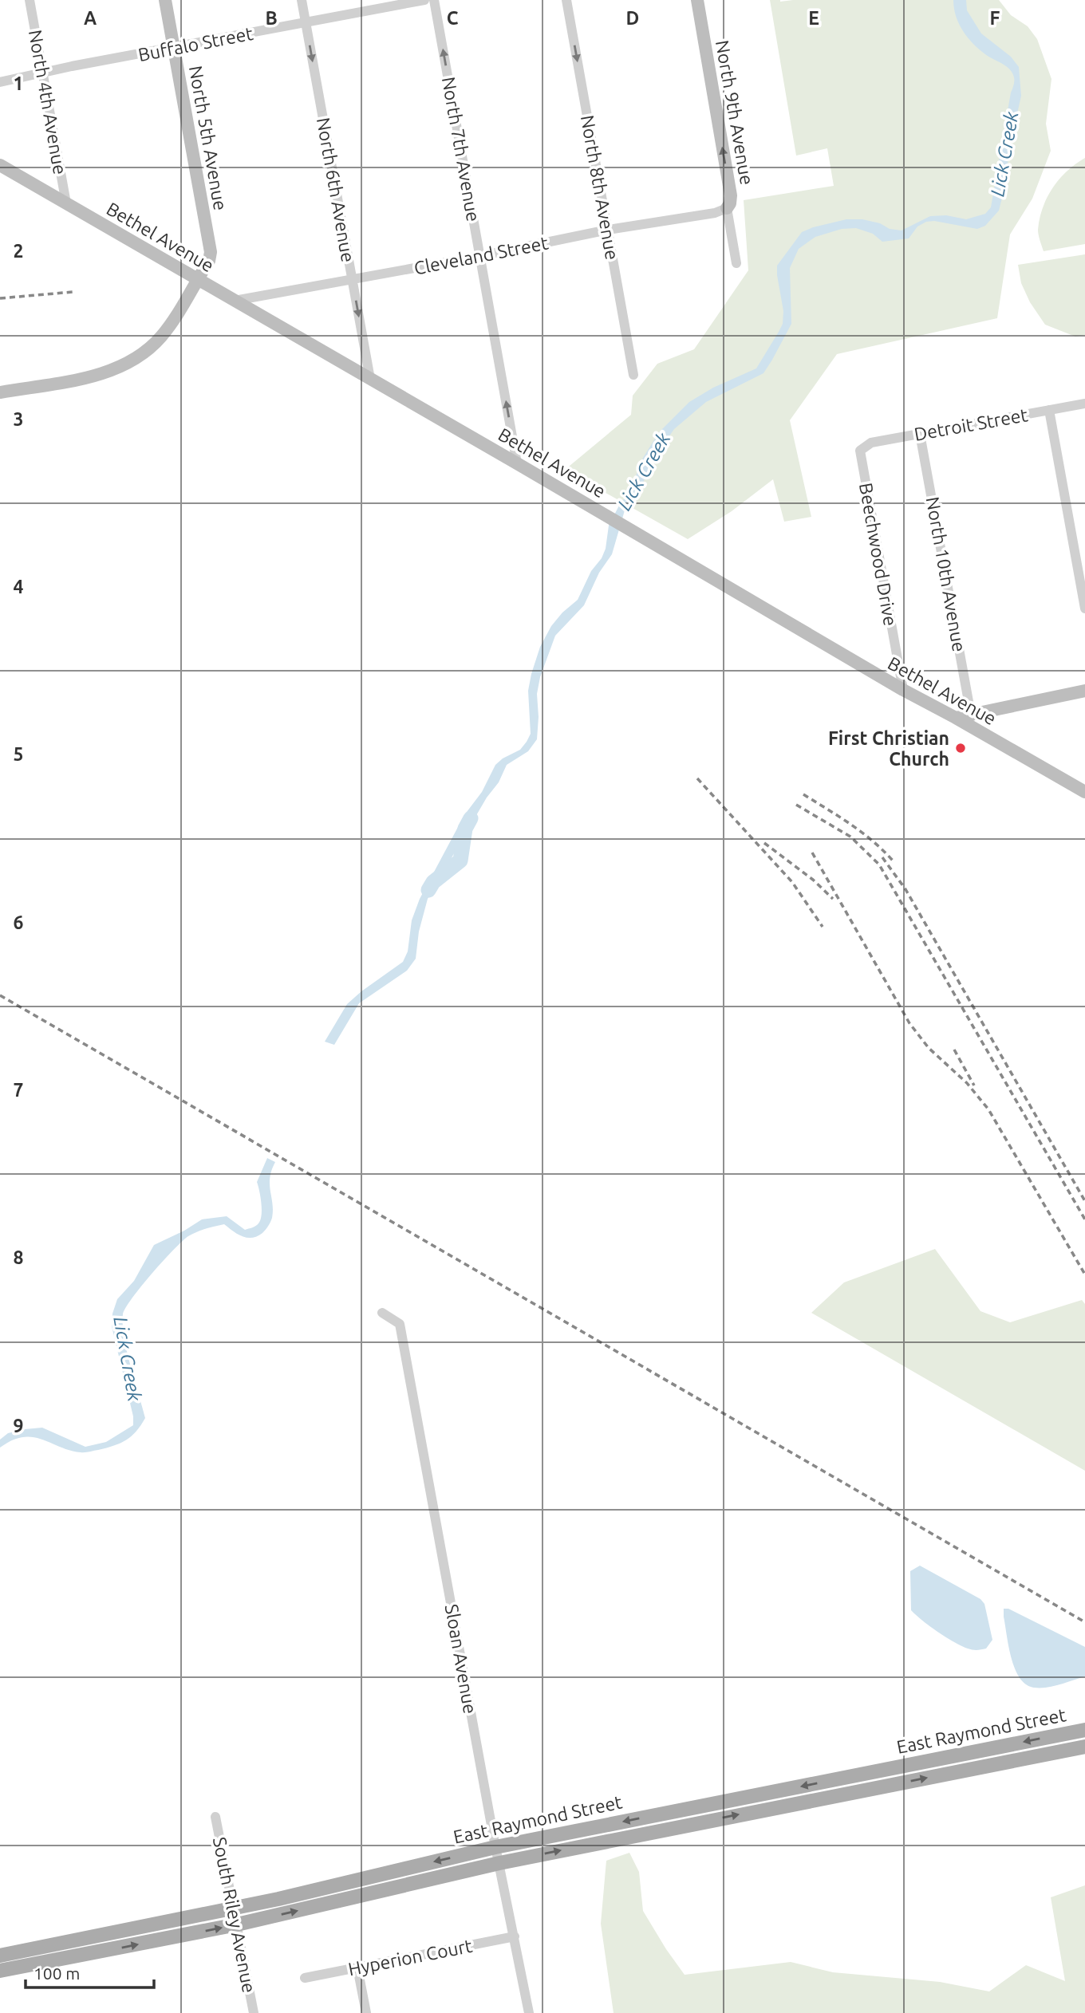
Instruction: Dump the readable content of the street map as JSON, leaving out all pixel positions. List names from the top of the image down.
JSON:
{
  "streets": {
    "main road": ["East Raymond Street"],
    "street": [
      "Buffalo Street",
      "North 4th Avenue",
      "North 9th Avenue",
      "North 5th Avenue",
      "North 7th Avenue",
      "North 8th Avenue",
      "North 6th Avenue",
      "Bethel Avenue",
      "Cleveland Street",
      "Detroit Street",
      "Beechwood Drive",
      "North 10th Avenue",
      "Sloan Avenue",
      "South Riley Avenue",
      "Hyperion Court"
    ]
  },
  "crossings": [
    ["Buffalo Street", "North 4th Avenue"],
    ["Buffalo Street", "North 5th Avenue"],
    ["Buffalo Street", "North 6th Avenue"],
    ["North 4th Avenue", "Bethel Avenue"],
    ["North 9th Avenue", "Cleveland Street"],
    ["North 5th Avenue", "Bethel Avenue"],
    ["North 7th Avenue", "Bethel Avenue"],
    ["North 7th Avenue", "Cleveland Street"],
    ["North 8th Avenue", "Cleveland Street"],
    ["North 6th Avenue", "Bethel Avenue"],
    ["North 6th Avenue", "Cleveland Street"],
    ["Bethel Avenue", "Cleveland Street"],
    ["Bethel Avenue", "Beechwood Drive"],
    ["Detroit Street", "Beechwood Drive"],
    ["Detroit Street", "North 10th Avenue"],
    ["Sloan Avenue", "East Raymond Street"],
    ["Sloan Avenue", "Hyperion Court"],
    ["East Raymond Street", "South Riley Avenue"]
  ],
  "one_way": [
    "North 9th Avenue",
    "North 7th Avenue",
    "North 8th Avenue",
    "North 6th Avenue"
  ],
  "water": ["Lick Creek"],
  "places": ["First Christian Church"],
  "scale_bar": "100 m",
  "grid": {
    "columns": [
      "A",
      "B",
      "C",
      "D",
      "E",
      "F"
    ],
    "rows": [
      "1",
      "2",
      "3",
      "4",
      "5",
      "6",
      "7",
      "8",
      "9"
    ]
  }
}
